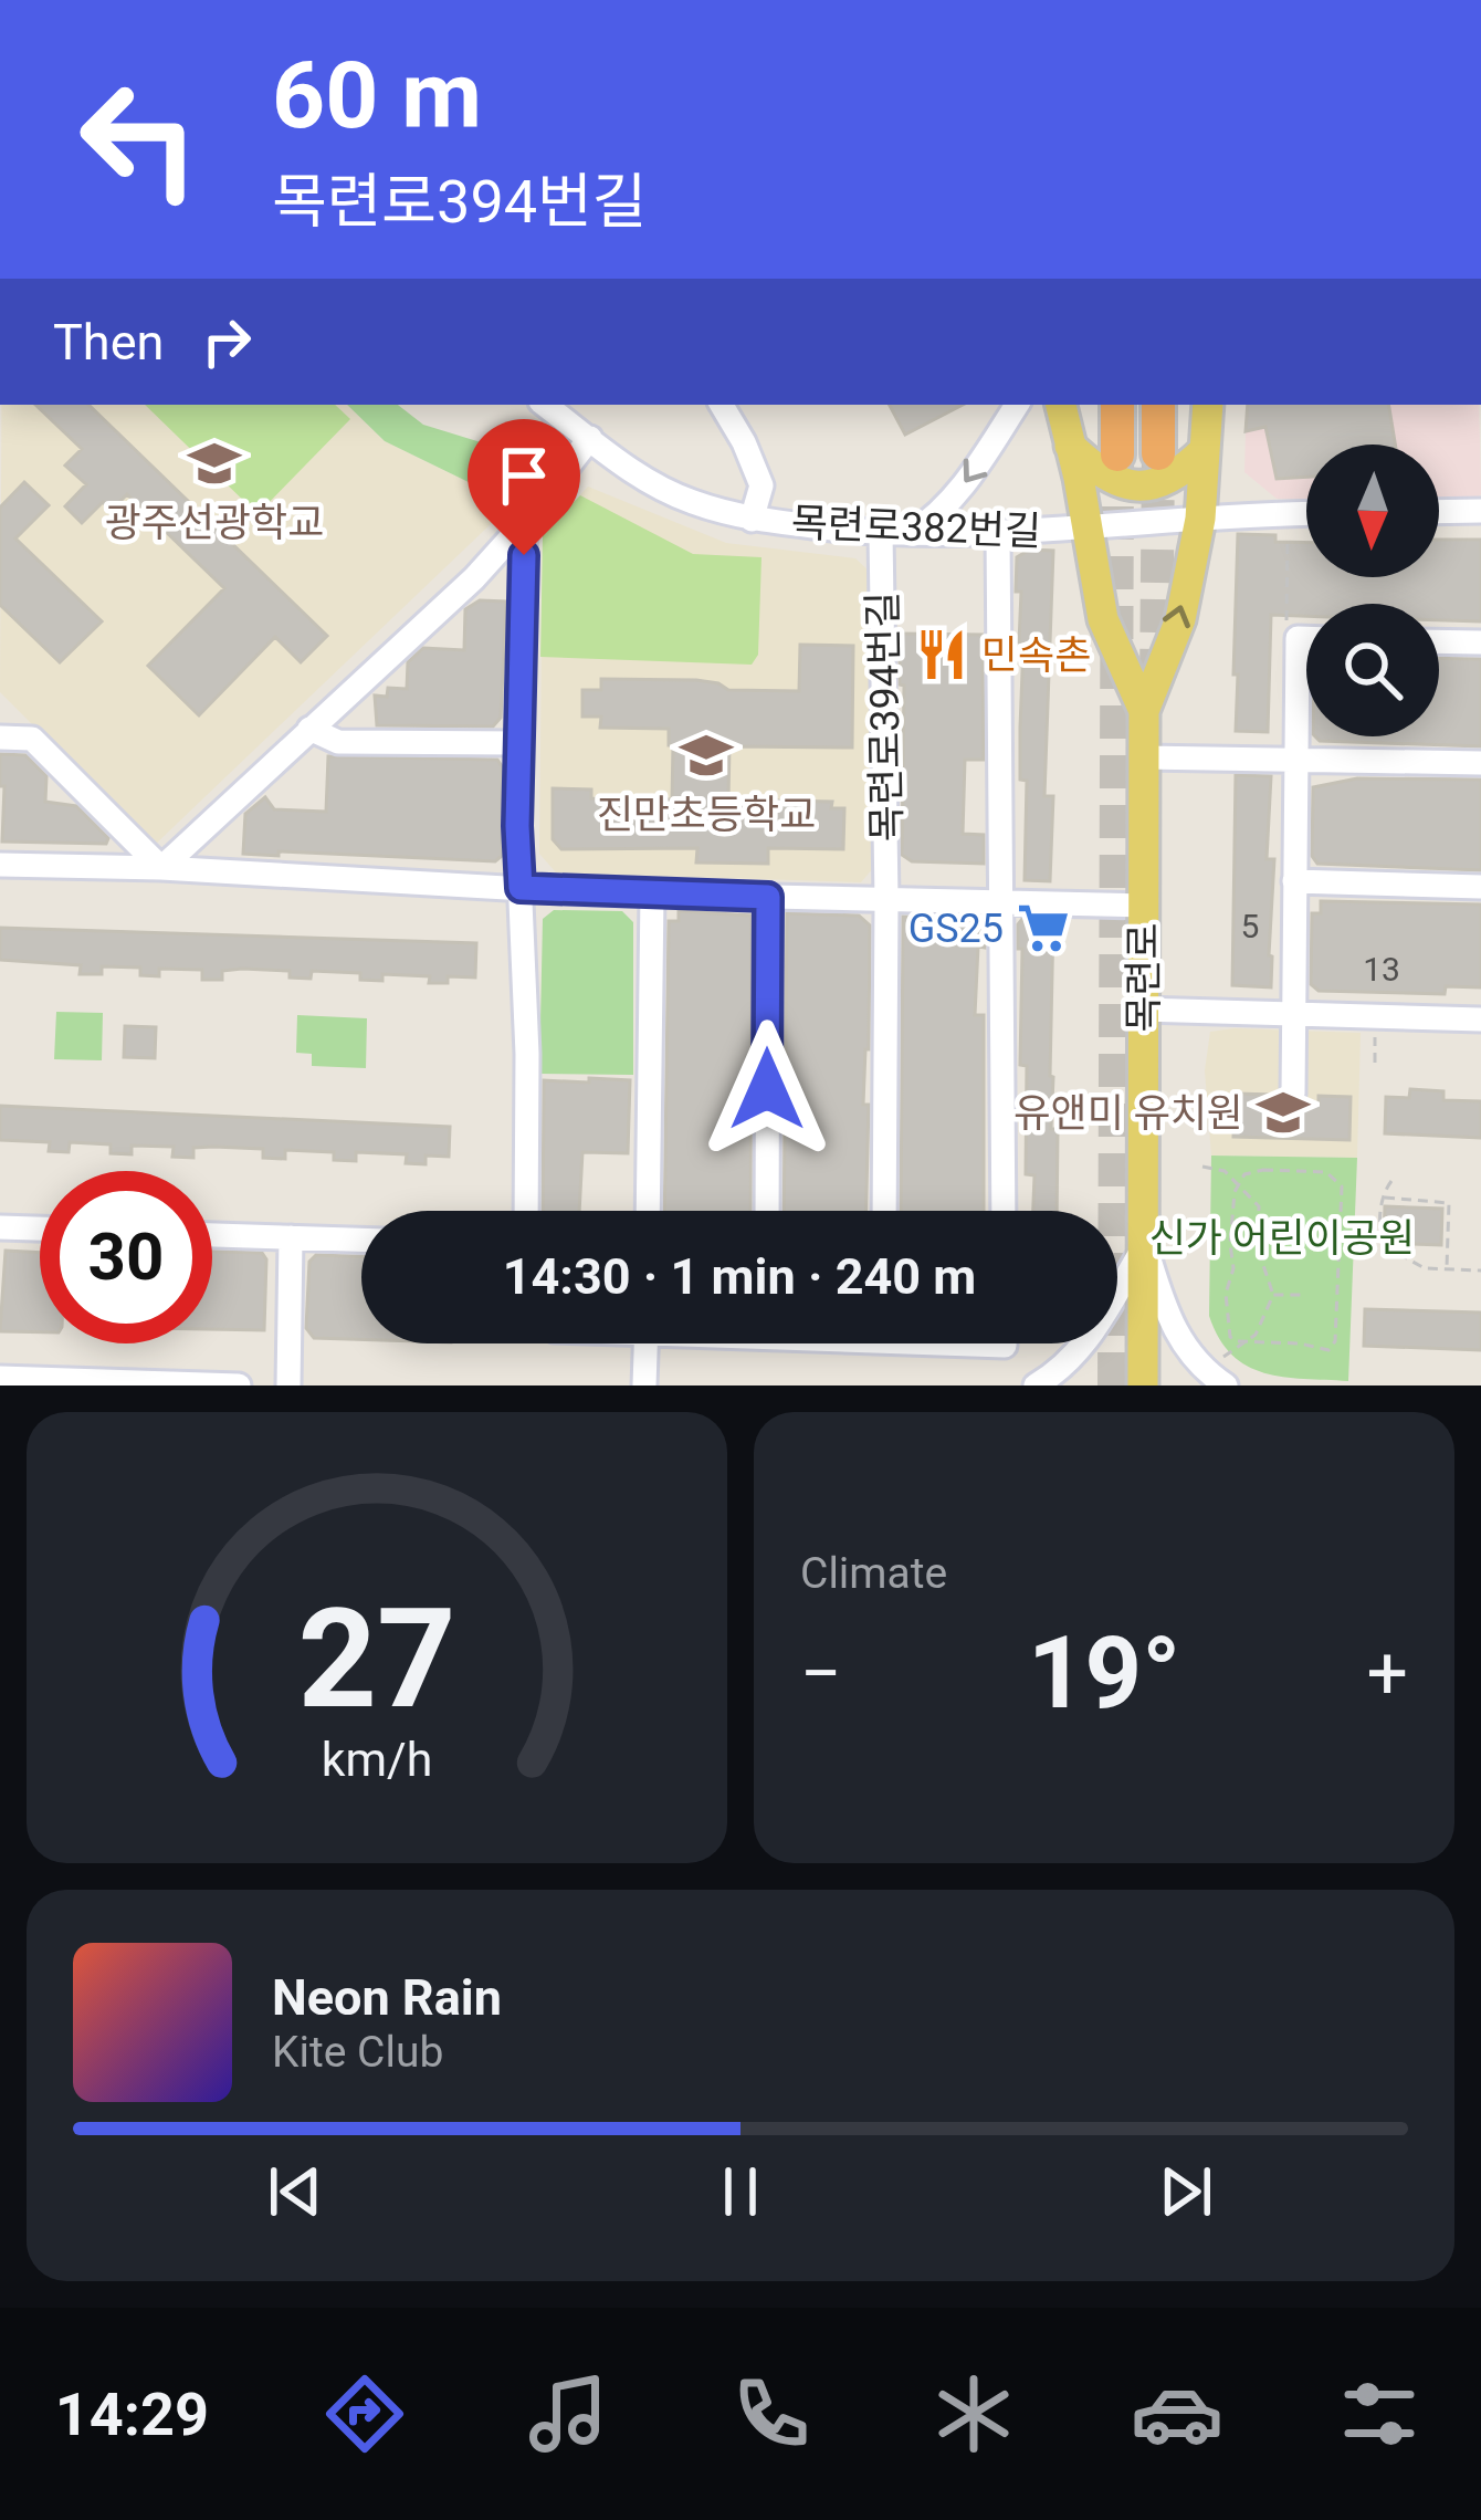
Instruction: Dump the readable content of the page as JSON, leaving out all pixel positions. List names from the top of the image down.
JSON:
{
  "streets": {
    "main road": ["목련로"],
    "street": ["목련로382번길", "목련로394번길"]
  },
  "crossings": [
    ["목련로382번길", "목련로394번길"],
    ["목련로382번길", "목련로"],
    ["목련로394번길", "목련로"]
  ],
  "parks": ["신가 어린이공원"],
  "places": {
    "school or university": ["광주선광학교", "진만초등학교", "유앤미 유치원"],
    "restaurant": ["민속촌"],
    "supermarket": ["GS25"]
  },
  "house_numbers": ["5", "13"],
  "north": "bottom",
  "page": {
    "turn": ["60 m", "목련로394번길"],
    "then": "Then",
    "limit": "30",
    "trip": "14:30 · 1 min · 240 m",
    "tile": "Climate",
    "heat": ["−", "19°", "+"],
    "song": ["Neon Rain", "Kite Club"],
    "tabs": "14:29",
    "gauge": ["27", "km/h"]
  }
}
